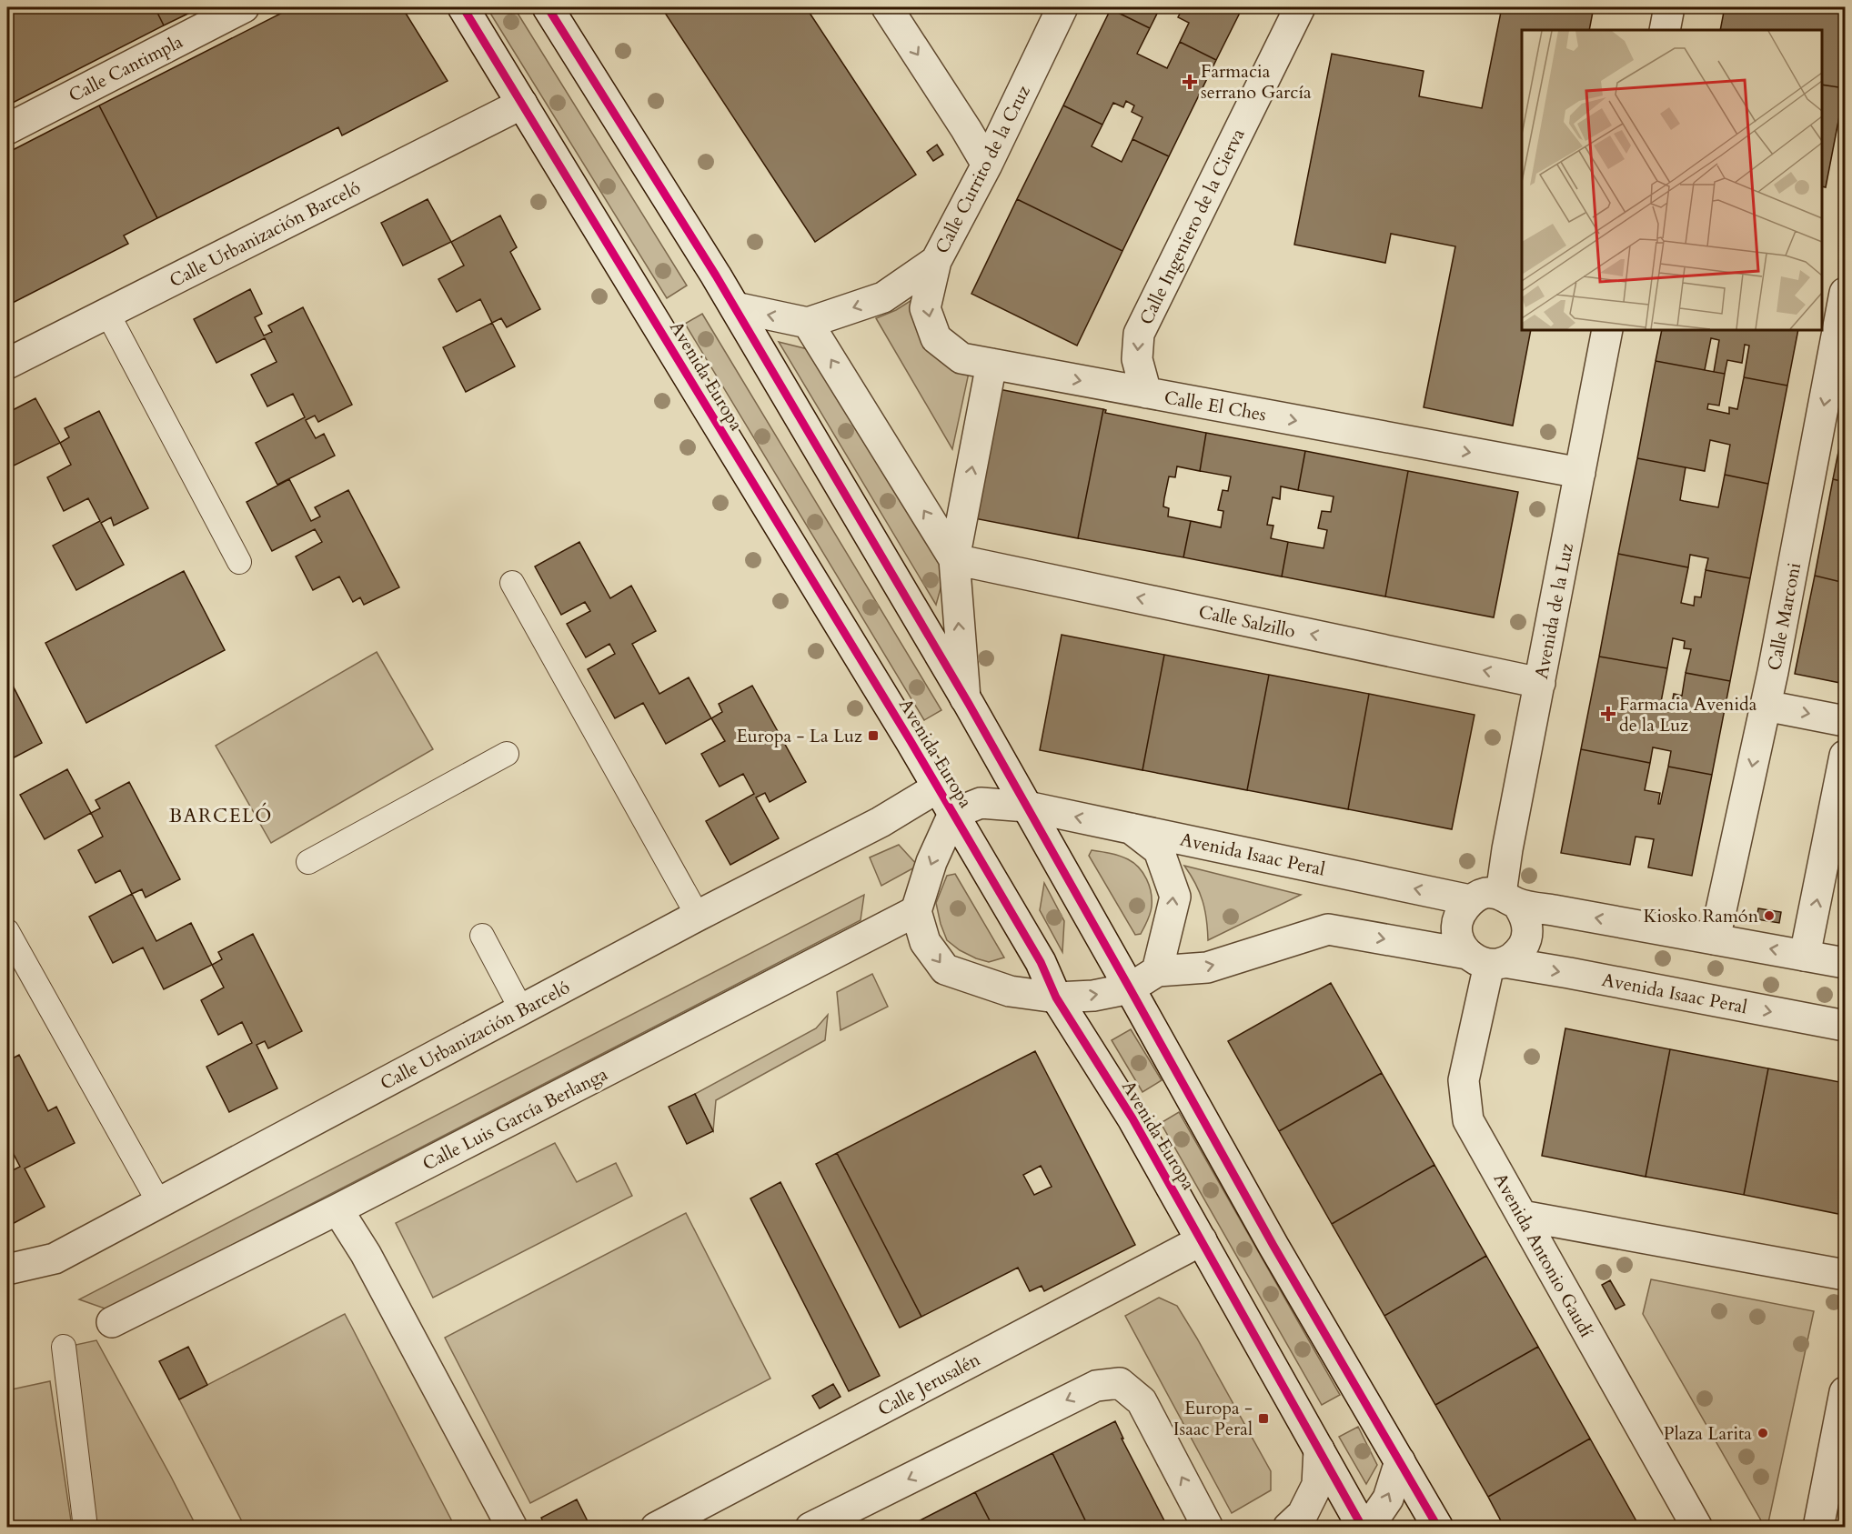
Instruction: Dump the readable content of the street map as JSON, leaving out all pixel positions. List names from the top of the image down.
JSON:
{
  "streets": {
    "street": [
      "Calle Cantimpla",
      "Calle Currito de la Cruz",
      "Calle Ingeniero de la Cierva",
      "Calle Urbanización Barceló",
      "Avenida Europa",
      "Calle El Ches",
      "Avenida de la Luz",
      "Calle Marconi",
      "Calle Salzillo",
      "Avenida Isaac Peral",
      "Calle Luis García Berlanga",
      "Avenida Antonio Gaudí",
      "Calle Jerusalén"
    ]
  },
  "crossings": [
    ["Calle Currito de la Cruz", "Calle El Ches"],
    ["Calle Ingeniero de la Cierva", "Calle El Ches"],
    ["Calle Urbanización Barceló", "Avenida Europa"],
    ["Avenida Europa", "Avenida Isaac Peral"],
    ["Avenida Europa", "Calle Jerusalén"],
    ["Calle El Ches", "Avenida de la Luz"],
    ["Avenida de la Luz", "Calle Salzillo"],
    ["Avenida de la Luz", "Avenida Isaac Peral"],
    ["Avenida de la Luz", "Avenida Antonio Gaudí"],
    ["Avenida Isaac Peral", "Avenida Antonio Gaudí"]
  ],
  "one_way": ["Calle Ingeniero de la Cierva", "Calle El Ches", "Calle Salzillo"],
  "districts": ["BARCELÓ"],
  "places": {
    "health": ["Farmacia serrano García", "Farmacia Avenida de la Luz"],
    "transit": ["Europa - La Luz", "Europa - Isaac Peral"],
    "other": ["Kiosko Ramón", "Plaza Larita"]
  }
}
